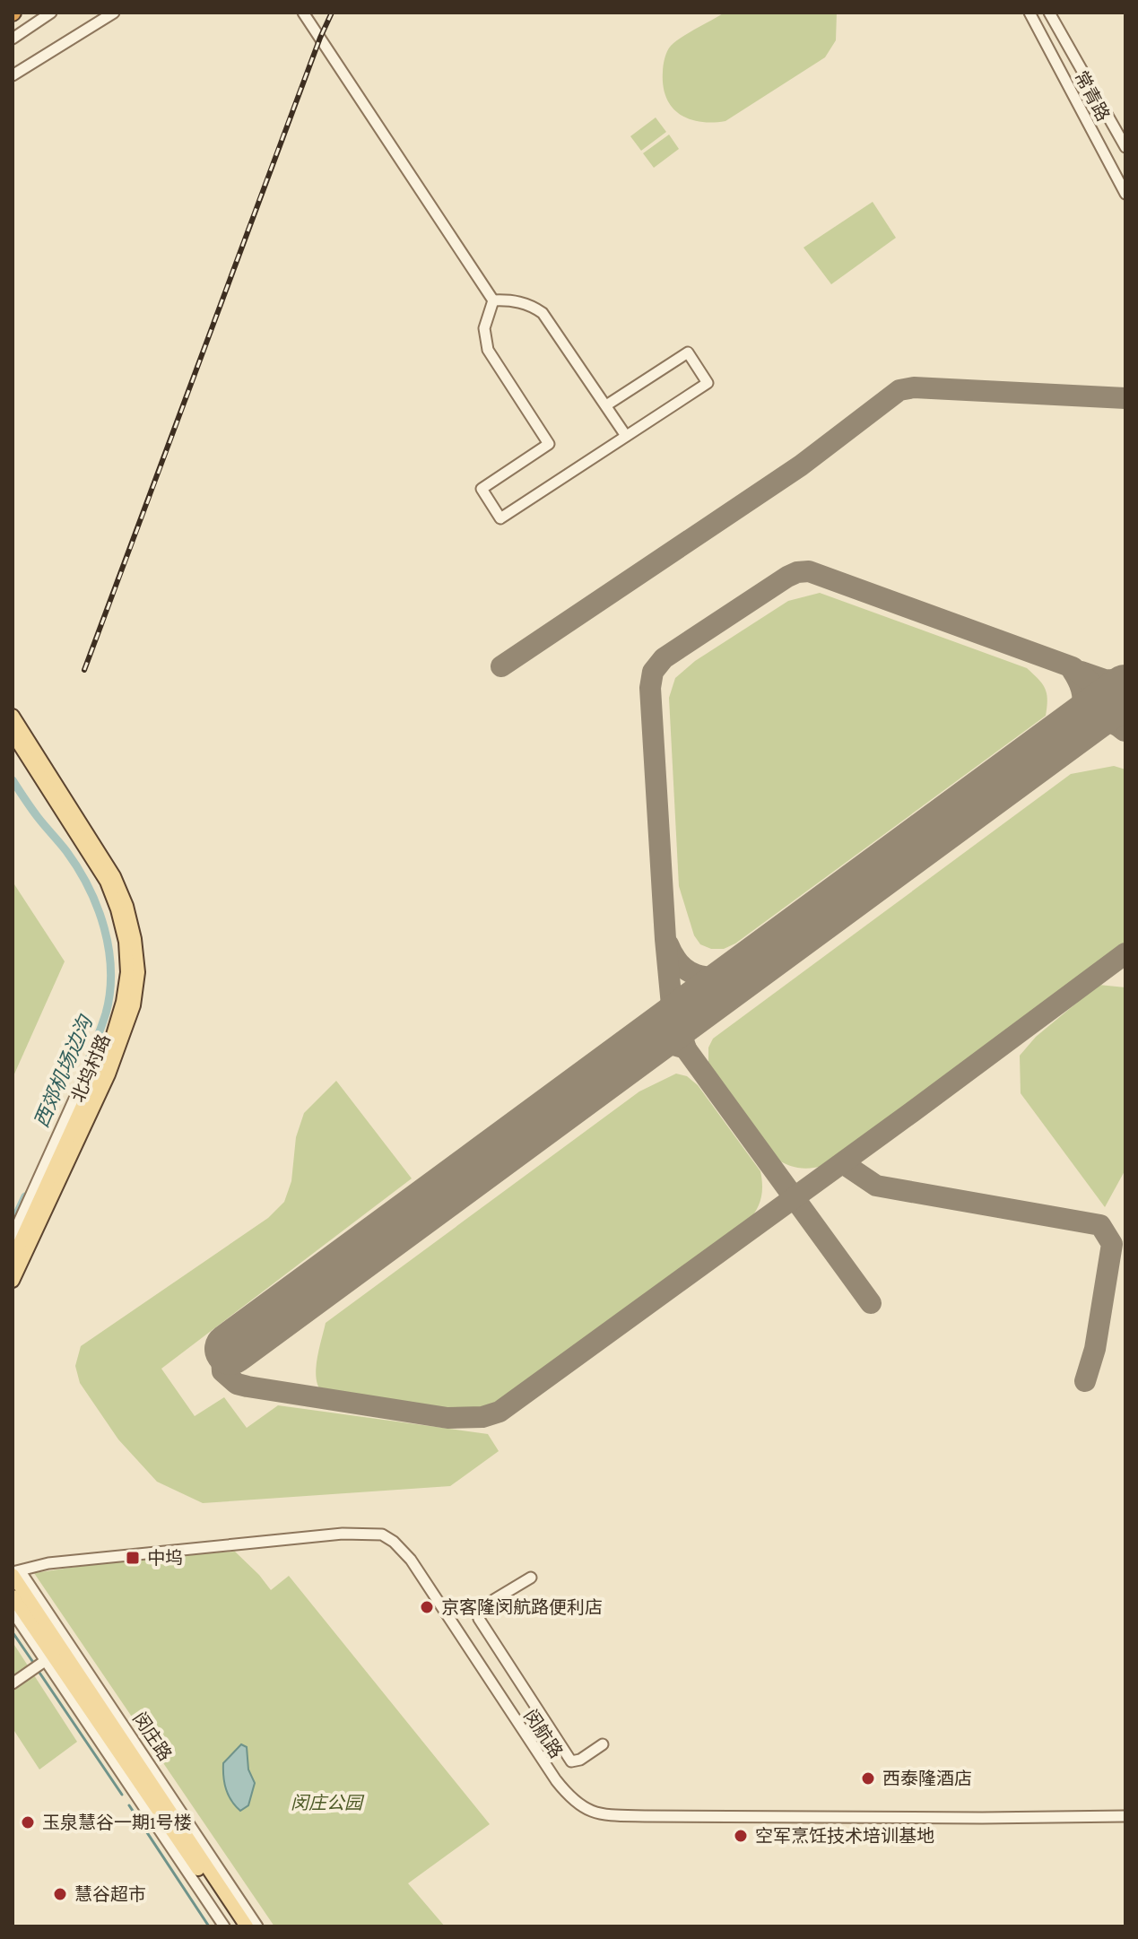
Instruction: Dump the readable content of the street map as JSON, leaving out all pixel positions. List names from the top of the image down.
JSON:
{
  "streets": {
    "main road": ["北坞村路", "闵庄路"],
    "street": ["常青路", "闵航路"]
  },
  "crossings": [
    ["闵航路", "闵庄路"]
  ],
  "water": ["西郊机场边沟"],
  "parks": ["闵庄公园"],
  "places": {
    "transit": ["中坞"],
    "other": [
      "京客隆闵航路便利店",
      "西泰隆酒店",
      "玉泉慧谷一期1号楼",
      "空军烹饪技术培训基地",
      "慧谷超市"
    ]
  }
}
